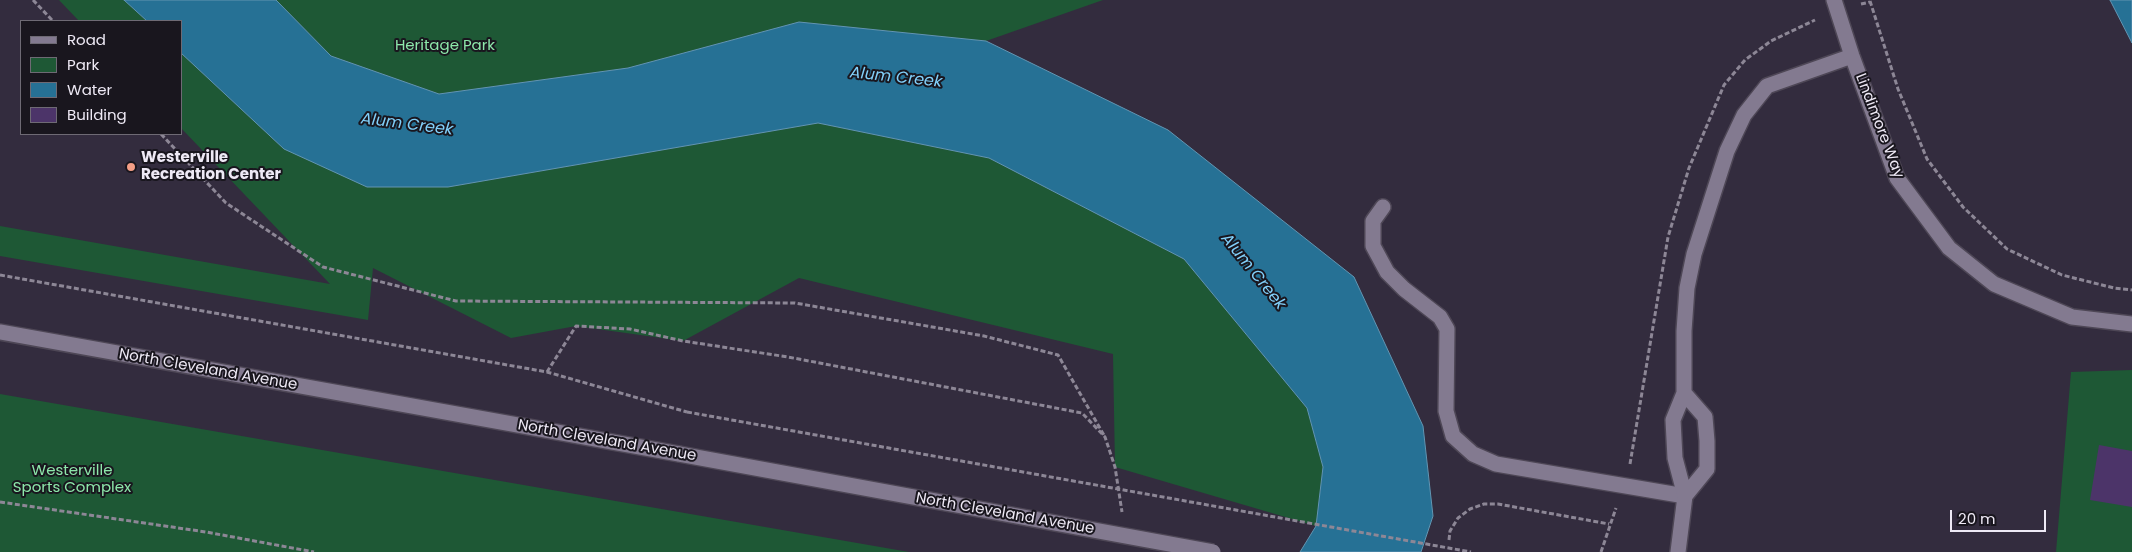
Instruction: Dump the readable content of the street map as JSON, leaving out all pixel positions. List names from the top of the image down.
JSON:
{
  "streets": {
    "main road": ["Lindimore Way", "North Cleveland Avenue"]
  },
  "water": ["Alum Creek"],
  "parks": ["Heritage Park", "Westerville Sports Complex"],
  "places": ["Westerville Recreation Center"],
  "legend": [
    "Road",
    "Park",
    "Water",
    "Building"
  ],
  "scale_bar": "20 m"
}
